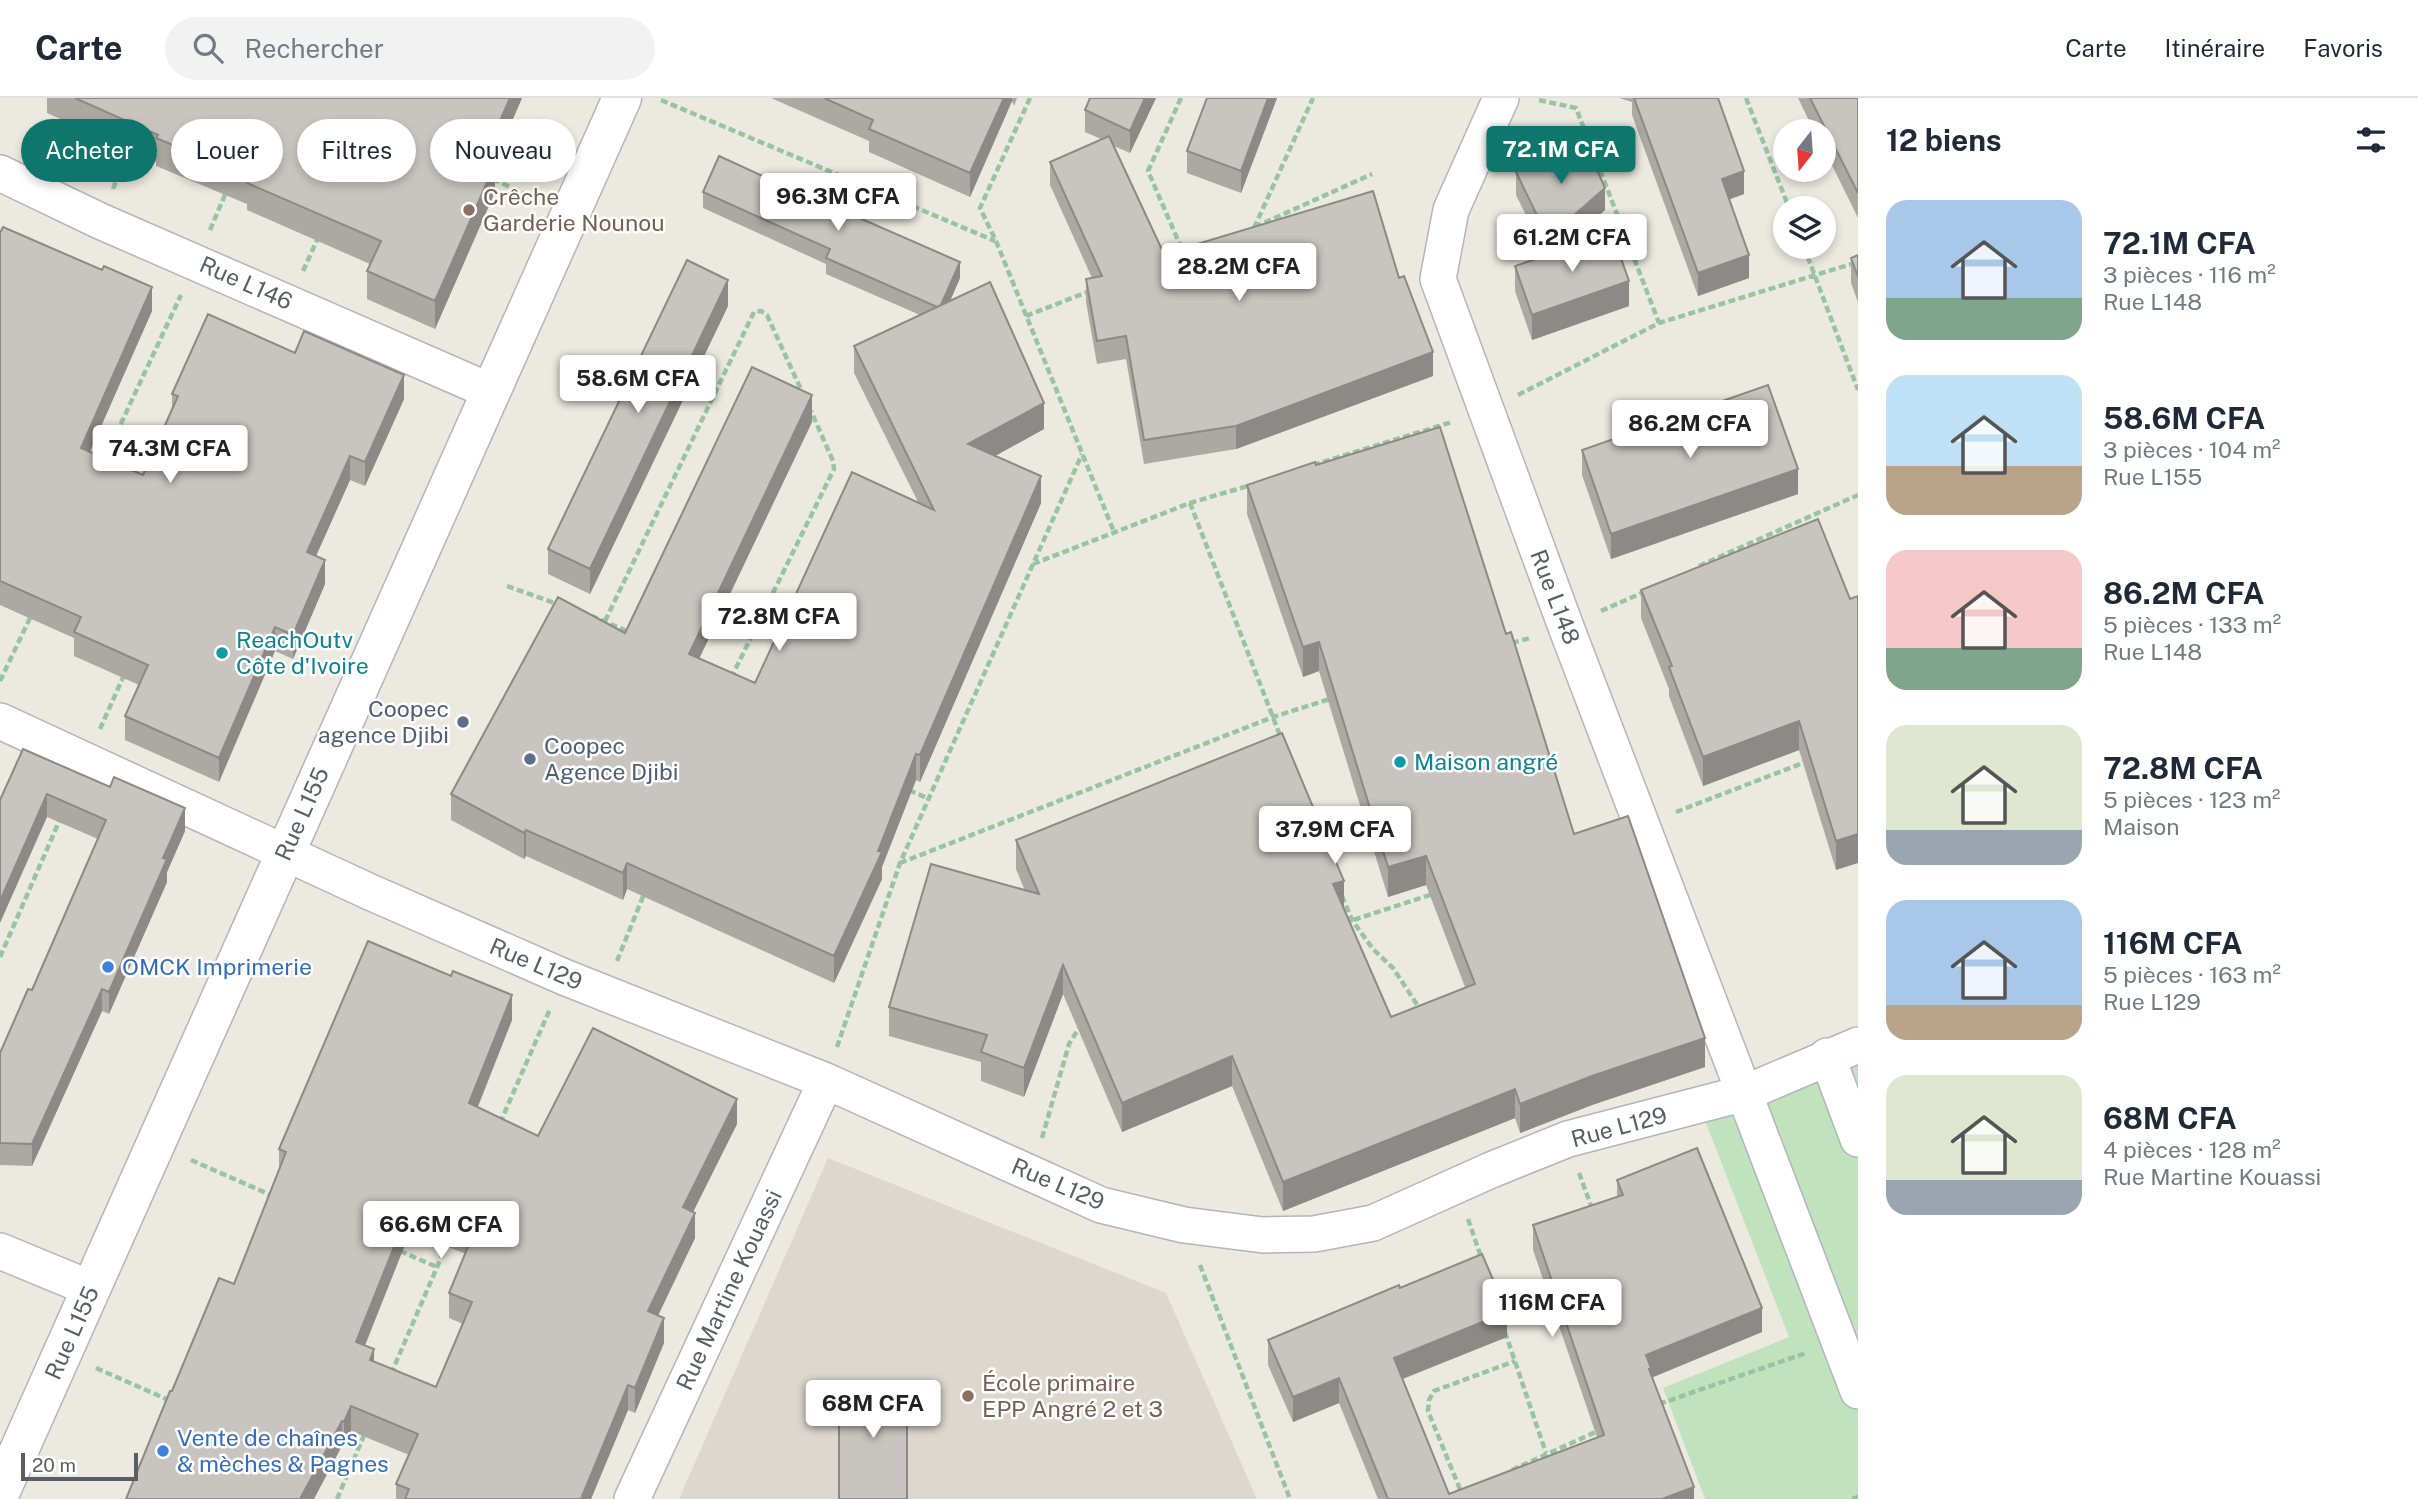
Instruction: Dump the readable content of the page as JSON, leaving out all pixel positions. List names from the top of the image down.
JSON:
{
  "streets": {
    "street": [
      "Rue L146",
      "Rue L148",
      "Rue L155",
      "Rue L129",
      "Rue Martine Kouassi"
    ]
  },
  "crossings": [
    ["Rue L146", "Rue L155"],
    ["Rue L148", "Rue L129"],
    ["Rue L155", "Rue L129"],
    ["Rue L129", "Rue Martine Kouassi"]
  ],
  "places": [
    "Crêche Garderie Nounou",
    "ReachOutv Côte d'Ivoire",
    "Coopec agence Djibi",
    "Coopec Agence Djibi",
    "Maison angré",
    "OMCK Imprimerie",
    "École primaire EPP Angré 2 et 3",
    "Vente de chaînes & mèches & Pagnes"
  ],
  "scale_bar": "20 m",
  "north": "bottom",
  "page": {
    "header": "Carte",
    "search": "Rechercher",
    "nav": ["Carte", "Itinéraire", "Favoris"],
    "heading": "12 biens",
    "chip": [
      "Acheter",
      "Louer",
      "Filtres",
      "Nouveau"
    ],
    "price": [
      "72.1M CFA",
      "96.3M CFA",
      "61.2M CFA",
      "28.2M CFA",
      "58.6M CFA",
      "86.2M CFA",
      "74.3M CFA",
      "72.8M CFA",
      "37.9M CFA",
      "66.6M CFA",
      "116M CFA",
      "68M CFA"
    ],
    "list": [
      {
        "name": "72.1M CFA",
        "note": "3 pièces · 116 m² · Rue L148"
      },
      {
        "name": "58.6M CFA",
        "note": "3 pièces · 104 m² · Rue L155"
      },
      {
        "name": "86.2M CFA",
        "note": "5 pièces · 133 m² · Rue L148"
      },
      {
        "name": "72.8M CFA",
        "note": "5 pièces · 123 m² · Maison"
      },
      {
        "name": "116M CFA",
        "note": "5 pièces · 163 m² · Rue L129"
      },
      {
        "name": "68M CFA",
        "note": "4 pièces · 128 m² · Rue Martine Kouassi"
      }
    ],
    "scale": "20 m"
  }
}
